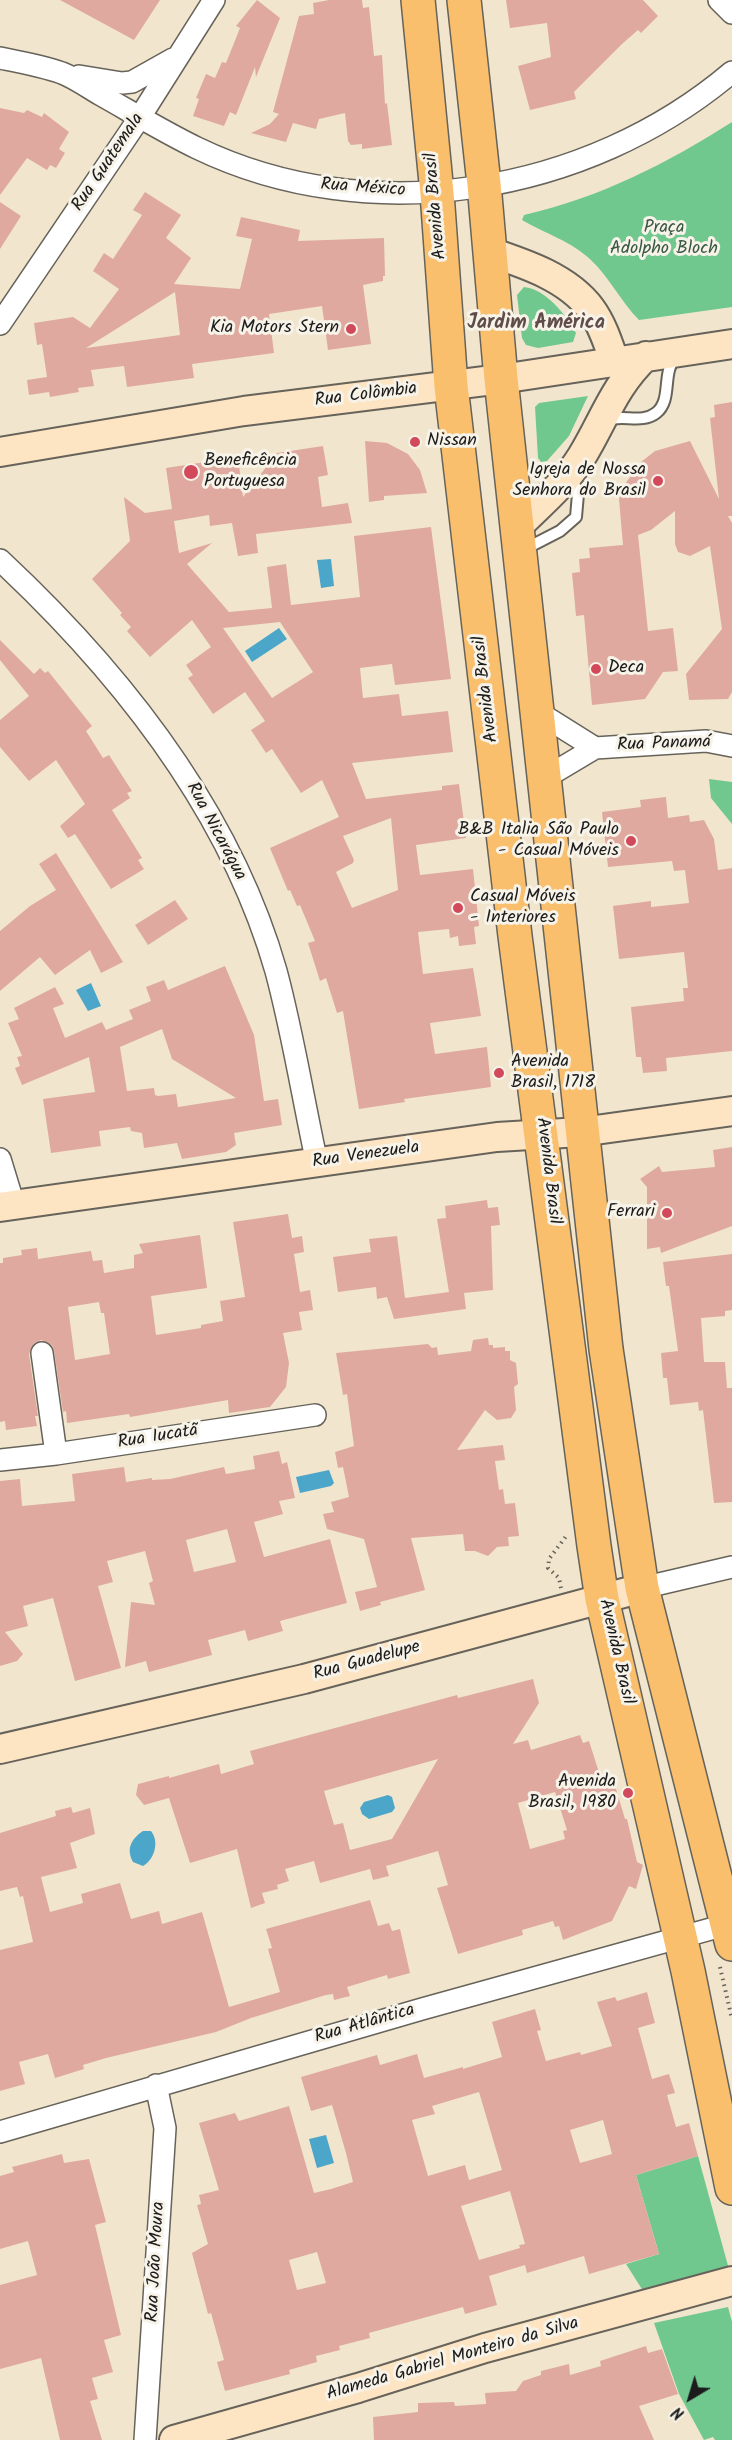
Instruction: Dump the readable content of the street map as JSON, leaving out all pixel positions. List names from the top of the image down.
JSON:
{
  "streets": {
    "main road": ["Avenida Brasil"],
    "street": [
      "Rua Guatemala",
      "Rua México",
      "Rua Colômbia",
      "Rua Panamá",
      "Rua Nicarágua",
      "Rua Venezuela",
      "Rua Iucatã",
      "Rua Guadelupe",
      "Rua Atlântica",
      "Rua João Moura",
      "Alameda Gabriel Monteiro da Silva"
    ]
  },
  "crossings": [
    ["Rua Guatemala", "Rua México"],
    ["Rua México", "Avenida Brasil"],
    ["Avenida Brasil", "Rua Colômbia"],
    ["Avenida Brasil", "Rua Panamá"],
    ["Avenida Brasil", "Rua Venezuela"],
    ["Avenida Brasil", "Rua Guadelupe"],
    ["Avenida Brasil", "Rua Atlântica"],
    ["Rua Nicarágua", "Rua Venezuela"],
    ["Rua Atlântica", "Rua João Moura"]
  ],
  "districts": ["Jardim América"],
  "parks": ["Praça Adolpho Bloch"],
  "places": [
    "Kia Motors Stern",
    "Nissan",
    "Beneficência Portuguesa",
    "Igreja de Nossa Senhora do Brasil",
    "Deca",
    "B&B Italia São Paulo - Casual Móveis",
    "Casual Móveis - Interiores",
    "Avenida Brasil, 1718",
    "Ferrari",
    "Avenida Brasil, 1980"
  ],
  "north": "bottom left"
}
